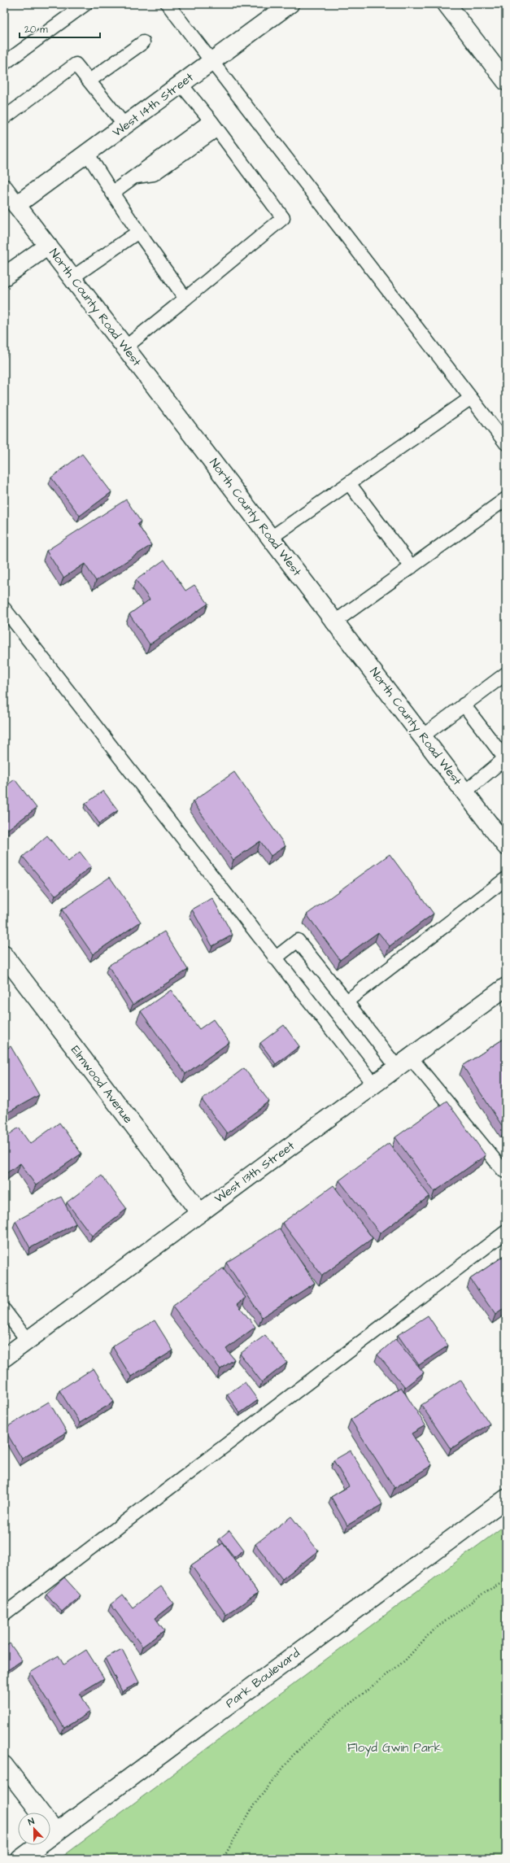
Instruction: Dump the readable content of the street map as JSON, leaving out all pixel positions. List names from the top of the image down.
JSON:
{
  "streets": {
    "street": [
      "West 14th Street",
      "North County Road West",
      "Elmwood Avenue",
      "West 13th Street",
      "Park Boulevard"
    ]
  },
  "crossings": [
    ["West 14th Street", "North County Road West"],
    ["Elmwood Avenue", "West 13th Street"]
  ],
  "parks": ["Floyd Gwin Park"],
  "scale_bar": "20 m",
  "north": "top"
}
